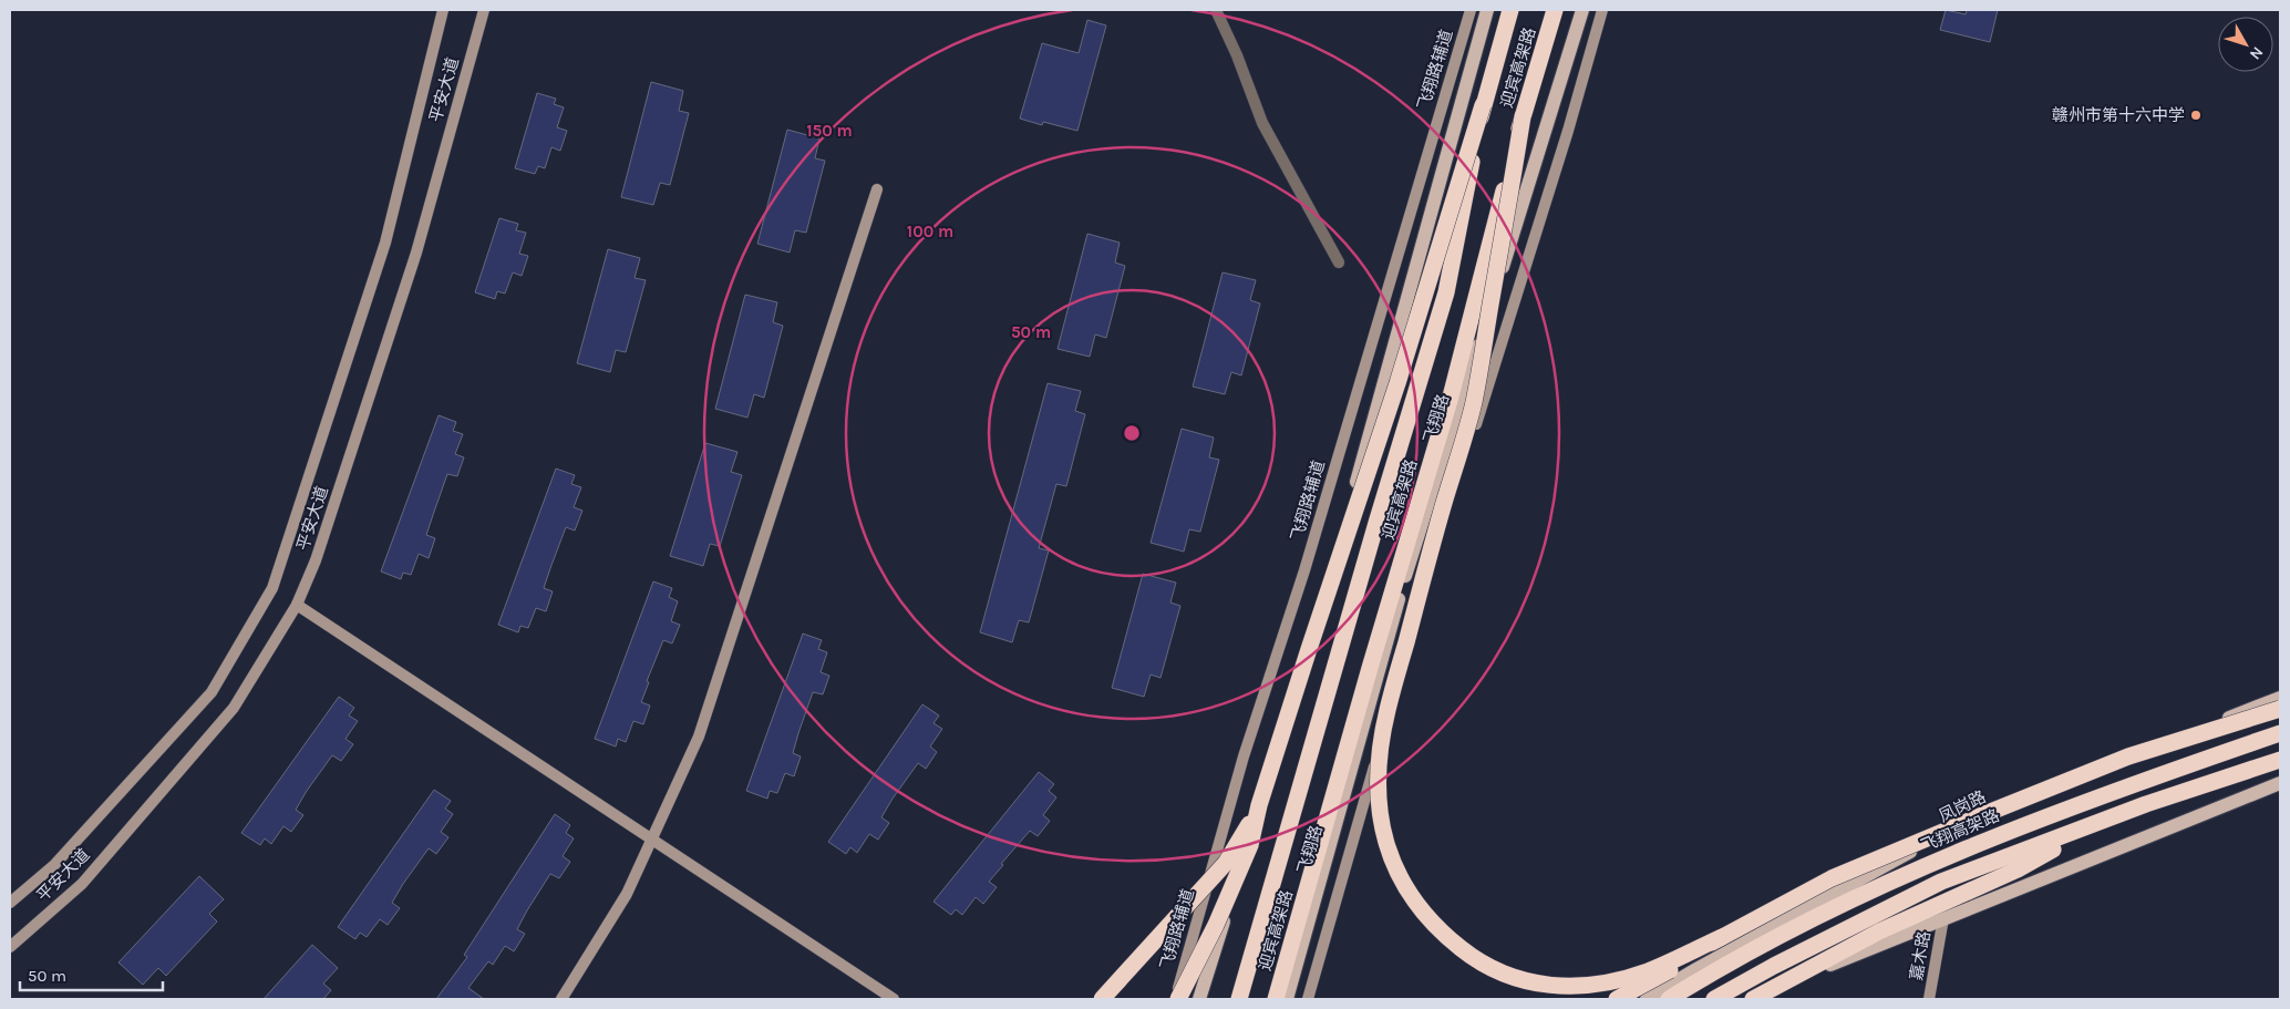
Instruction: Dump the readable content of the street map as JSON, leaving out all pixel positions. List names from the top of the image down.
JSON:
{
  "streets": {
    "highway": ["迎宾高架路", "飞翔高架路"],
    "main road": ["飞翔路", "凤岗路"],
    "street": ["飞翔路辅道", "平安大道", "嘉木路"]
  },
  "places": ["赣州市第十六中学"],
  "scale_bar": "50 m",
  "north": "bottom right",
  "rings": ["150 m", "100 m", "50 m"]
}
